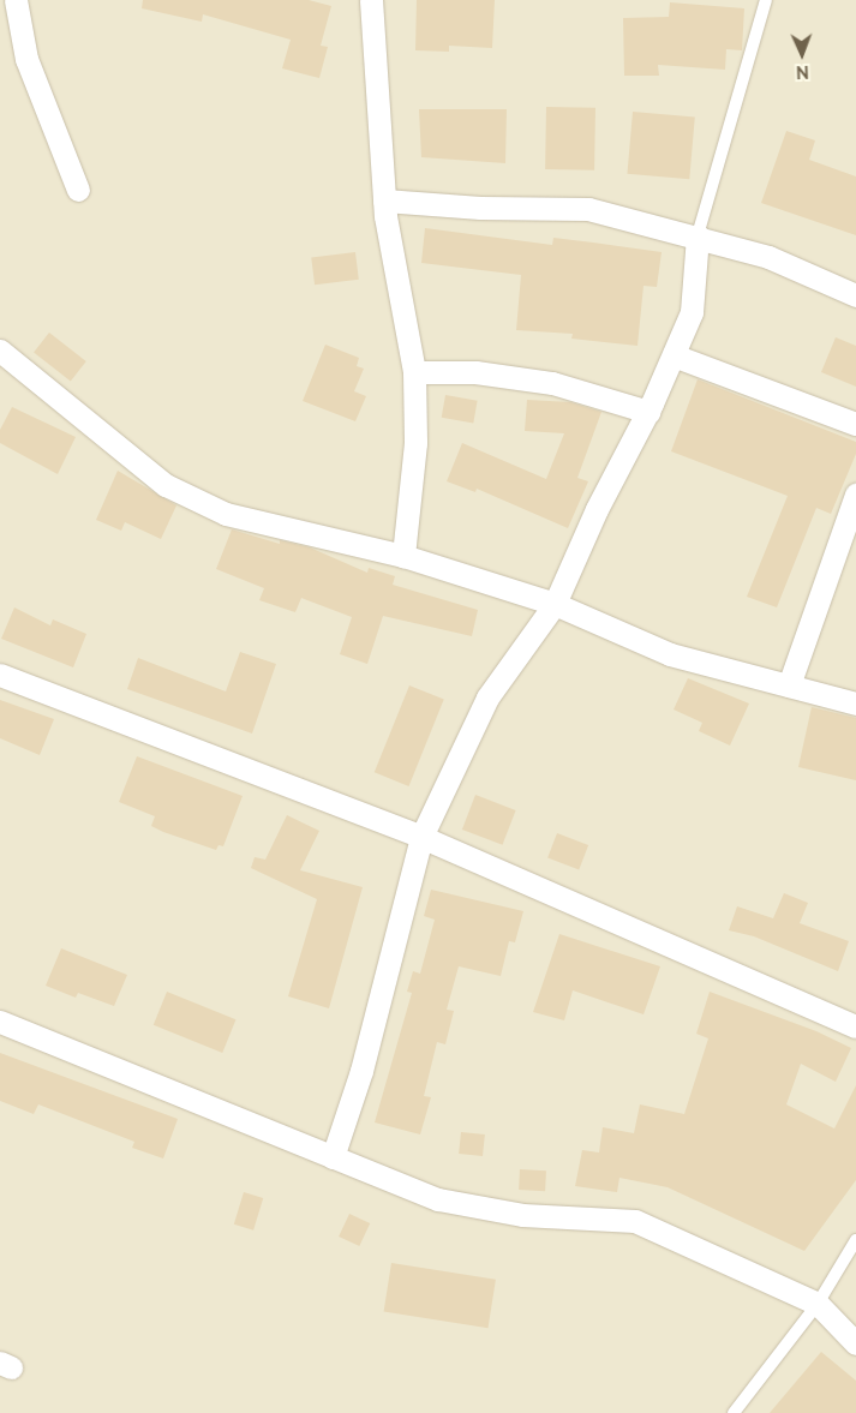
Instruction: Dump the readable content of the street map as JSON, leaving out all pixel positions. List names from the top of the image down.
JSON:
{
  "north": "bottom"
}
